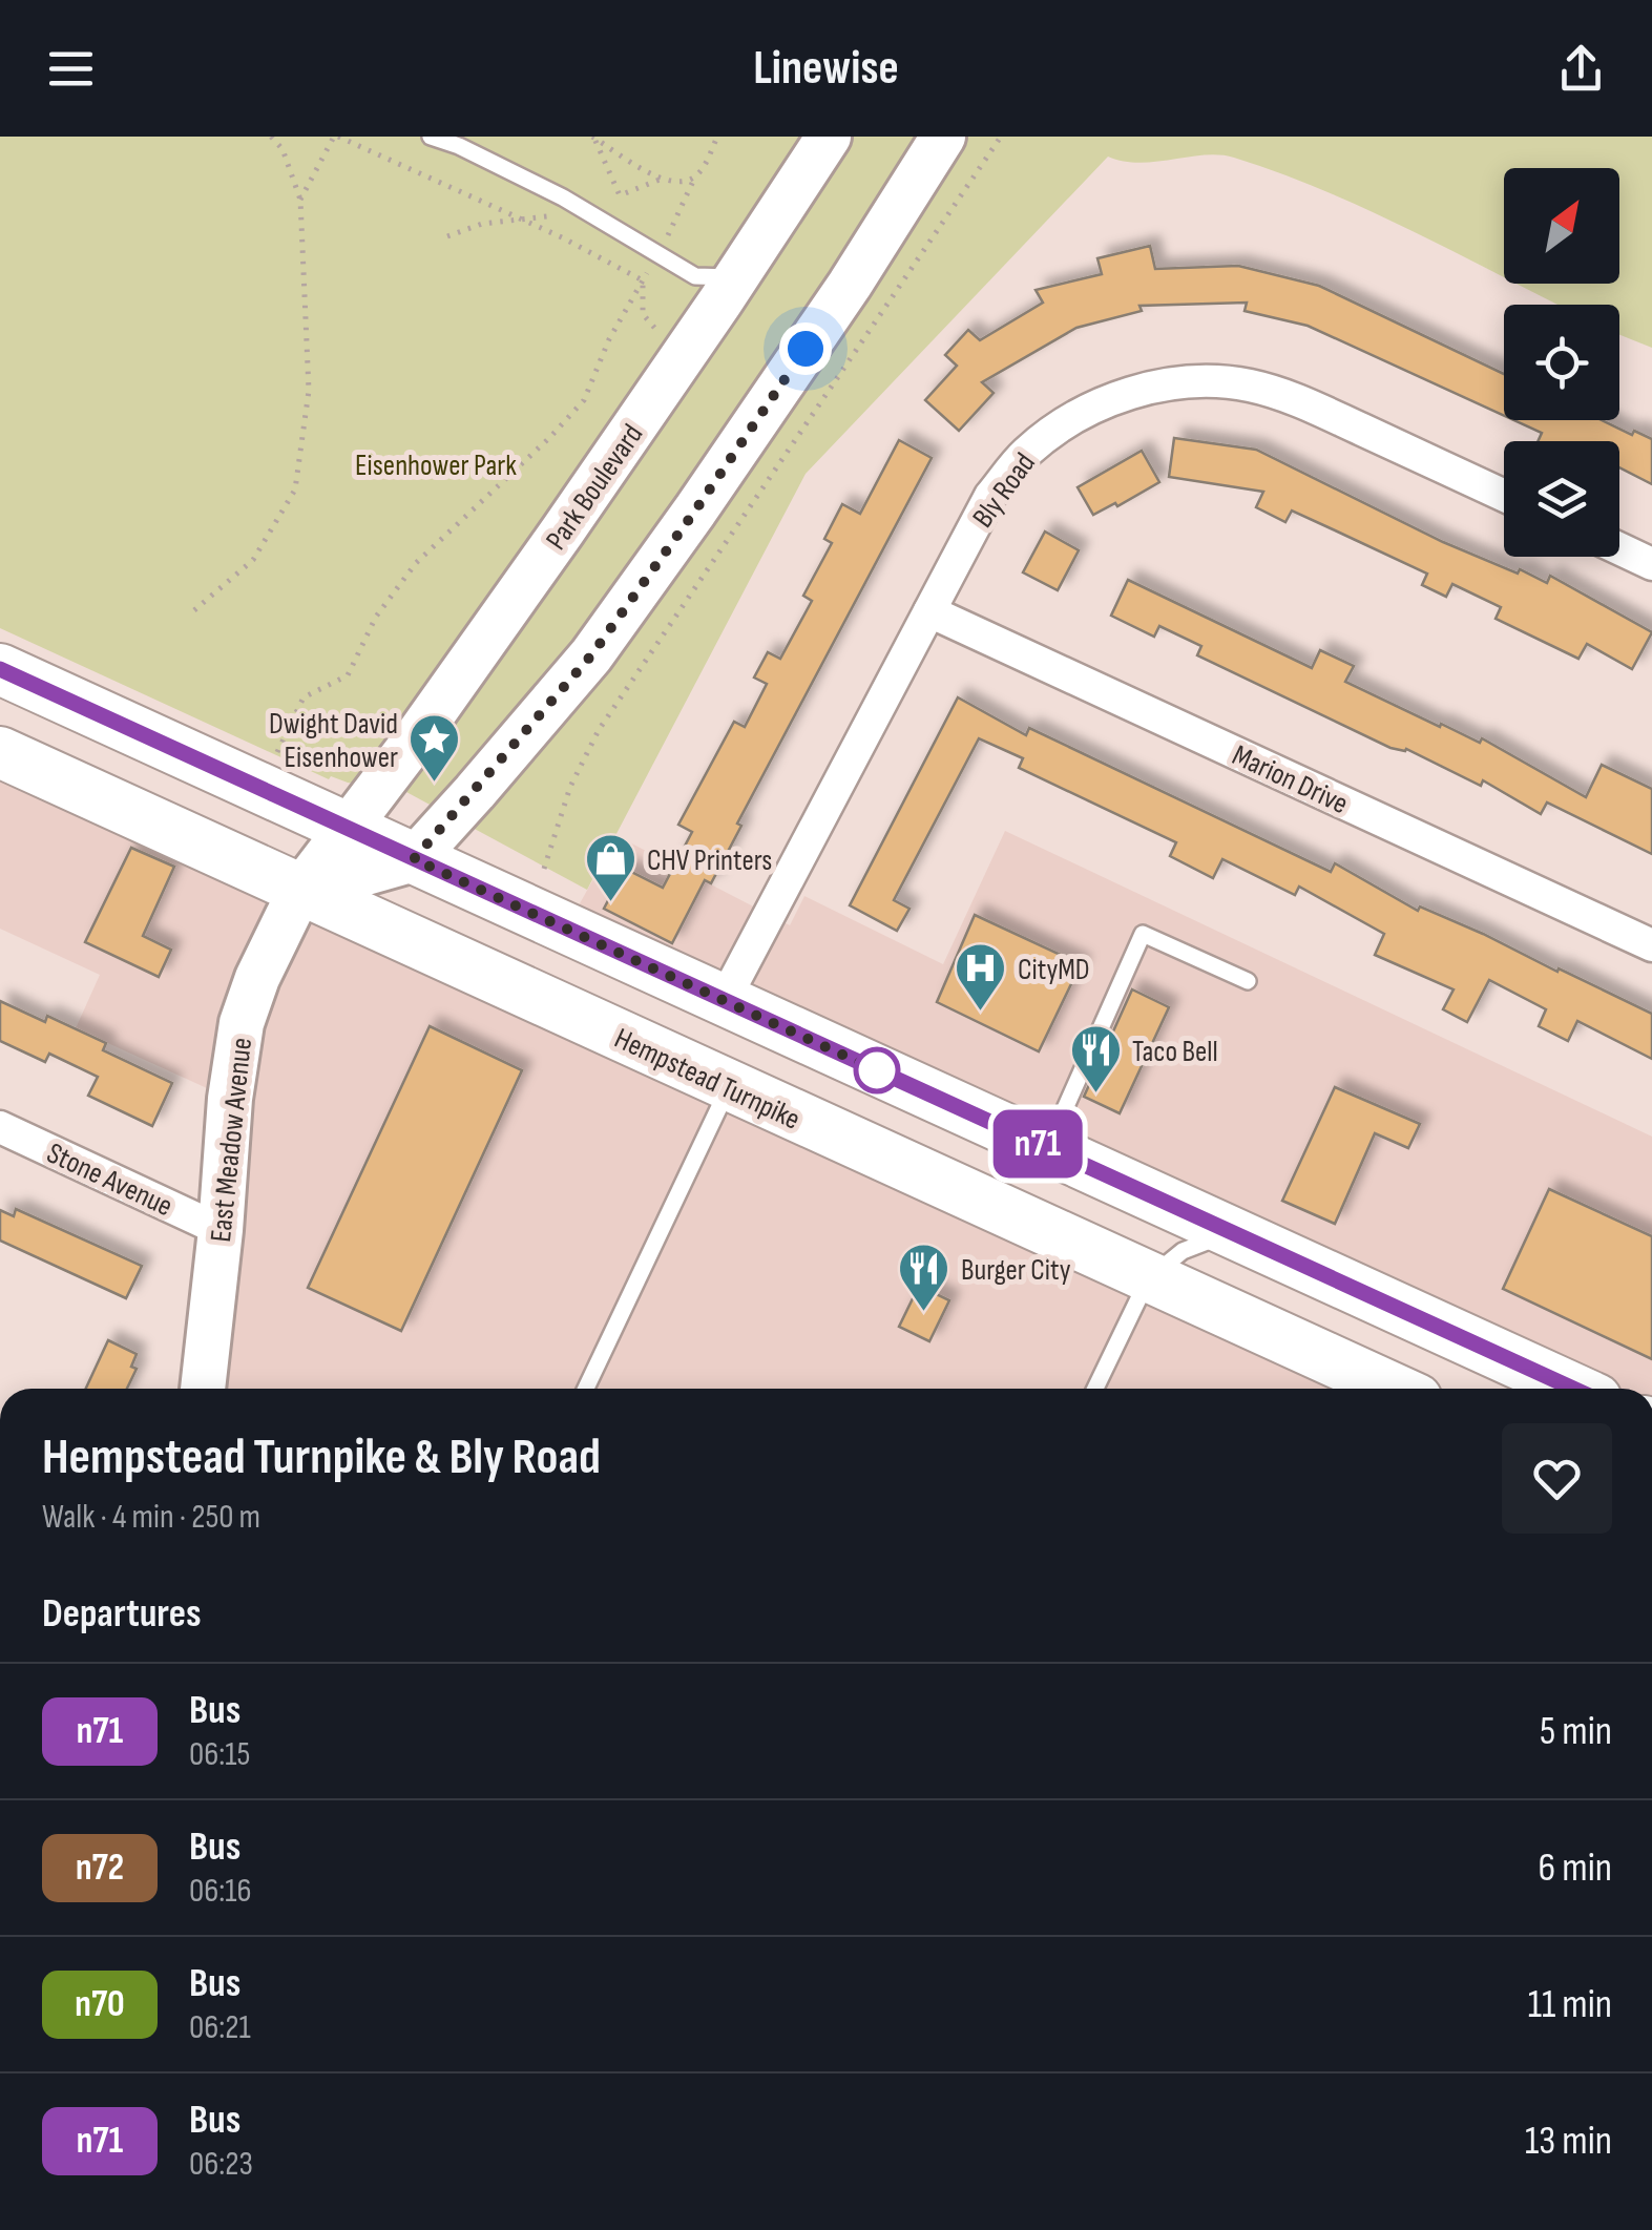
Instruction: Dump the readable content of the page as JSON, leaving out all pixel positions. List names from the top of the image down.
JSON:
{
  "streets": {
    "main road": ["Hempstead Turnpike"],
    "street": [
      "Park Boulevard",
      "Bly Road",
      "Marion Drive",
      "East Meadow Avenue",
      "Stone Avenue"
    ]
  },
  "crossings": [
    ["Park Boulevard", "East Meadow Avenue"],
    ["Bly Road", "Marion Drive"],
    ["Hempstead Turnpike", "East Meadow Avenue"],
    ["East Meadow Avenue", "Stone Avenue"]
  ],
  "parks": ["Eisenhower Park"],
  "places": {
    "place": ["Dwight David Eisenhower"],
    "shop": ["CHV Printers"],
    "hospital": ["CityMD"],
    "restaurant": ["Taco Bell", "Burger City"]
  },
  "lines": ["bus line n71"],
  "north": "top right",
  "page": {
    "header": "Linewise",
    "on_map": "n71",
    "heading": [
      ["Hempstead Turnpike & Bly Road", "Walk · 4 min · 250 m"],
      "Departures"
    ],
    "list": [
      {
        "mark": "n71",
        "name": "Bus",
        "note": "06:15",
        "value": "5 min"
      },
      {
        "mark": "n72",
        "name": "Bus",
        "note": "06:16",
        "value": "6 min"
      },
      {
        "mark": "n70",
        "name": "Bus",
        "note": "06:21",
        "value": "11 min"
      },
      {
        "mark": "n71",
        "name": "Bus",
        "note": "06:23",
        "value": "13 min"
      }
    ]
  }
}
